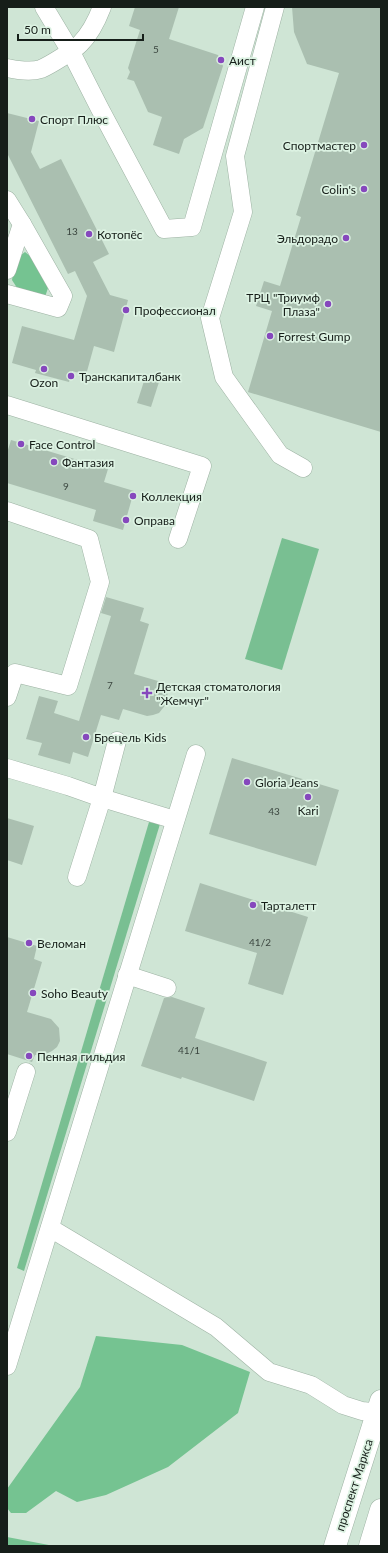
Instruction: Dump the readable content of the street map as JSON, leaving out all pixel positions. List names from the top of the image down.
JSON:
{
  "streets": {
    "main road": ["проспект Маркса"]
  },
  "places": {
    "other": [
      "Аист",
      "Спорт Плюс",
      "Спортмастер",
      "Colin's",
      "Котопёс",
      "Эльдорадо",
      "ТРЦ \"Триумф Плаза\"",
      "Профессионал",
      "Forrest Gump",
      "Ozon",
      "Транскапиталбанк",
      "Face Control",
      "Фантазия",
      "Коллекция",
      "Оправа",
      "Брецель Kids",
      "Gloria Jeans",
      "Kari",
      "Тарталетт",
      "Веломан",
      "Soho Beauty",
      "Пенная гильдия"
    ],
    "health": ["Детская стоматология \"Жемчуг\""]
  },
  "house_numbers": [
    "5",
    "13",
    "9",
    "7",
    "43",
    "41/2",
    "41/1"
  ],
  "scale_bar": "50 m"
}
